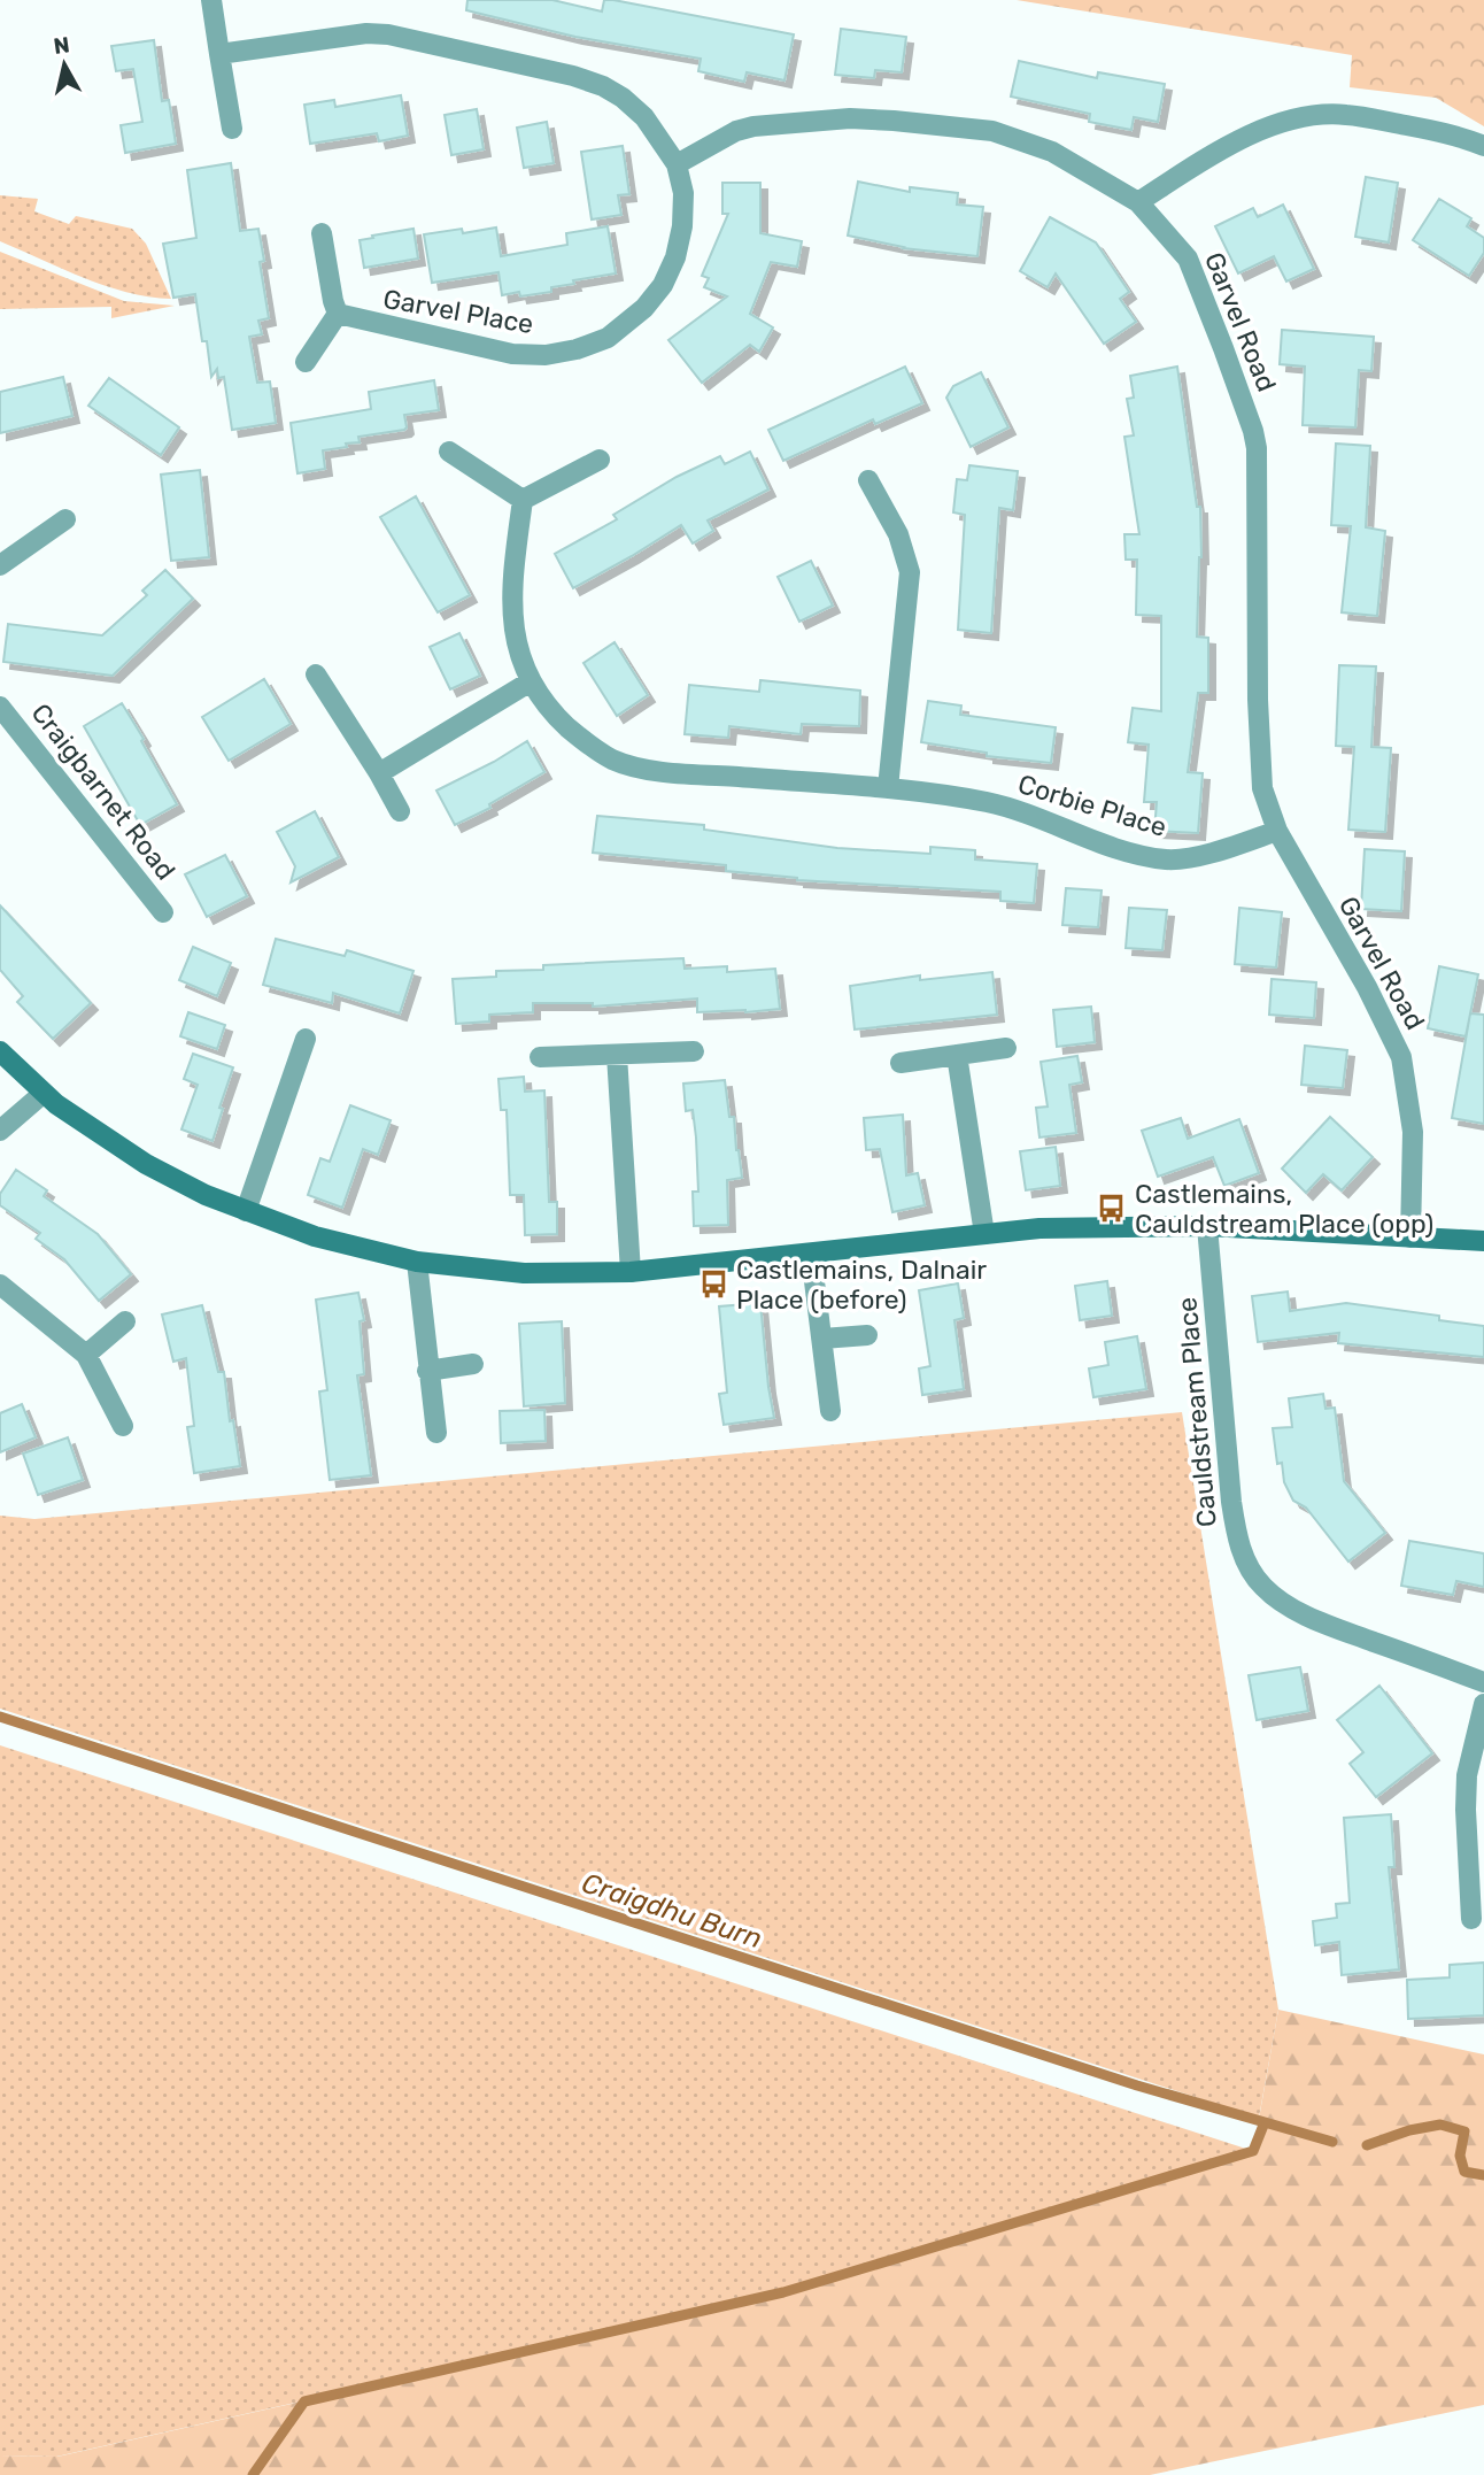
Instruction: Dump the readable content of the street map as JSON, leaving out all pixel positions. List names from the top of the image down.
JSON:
{
  "streets": {
    "street": [
      "Garvel Place",
      "Garvel Road",
      "Craigbarnet Road",
      "Corbie Place",
      "Cauldstream Place"
    ]
  },
  "crossings": [
    ["Garvel Place", "Garvel Road"],
    ["Garvel Road", "Corbie Place"]
  ],
  "water": ["Craigdhu Burn"],
  "places": {
    "bus stop": ["Castlemains, Cauldstream Place (opp)", "Castlemains, Dalnair Place (before)"]
  },
  "north": "top"
}
